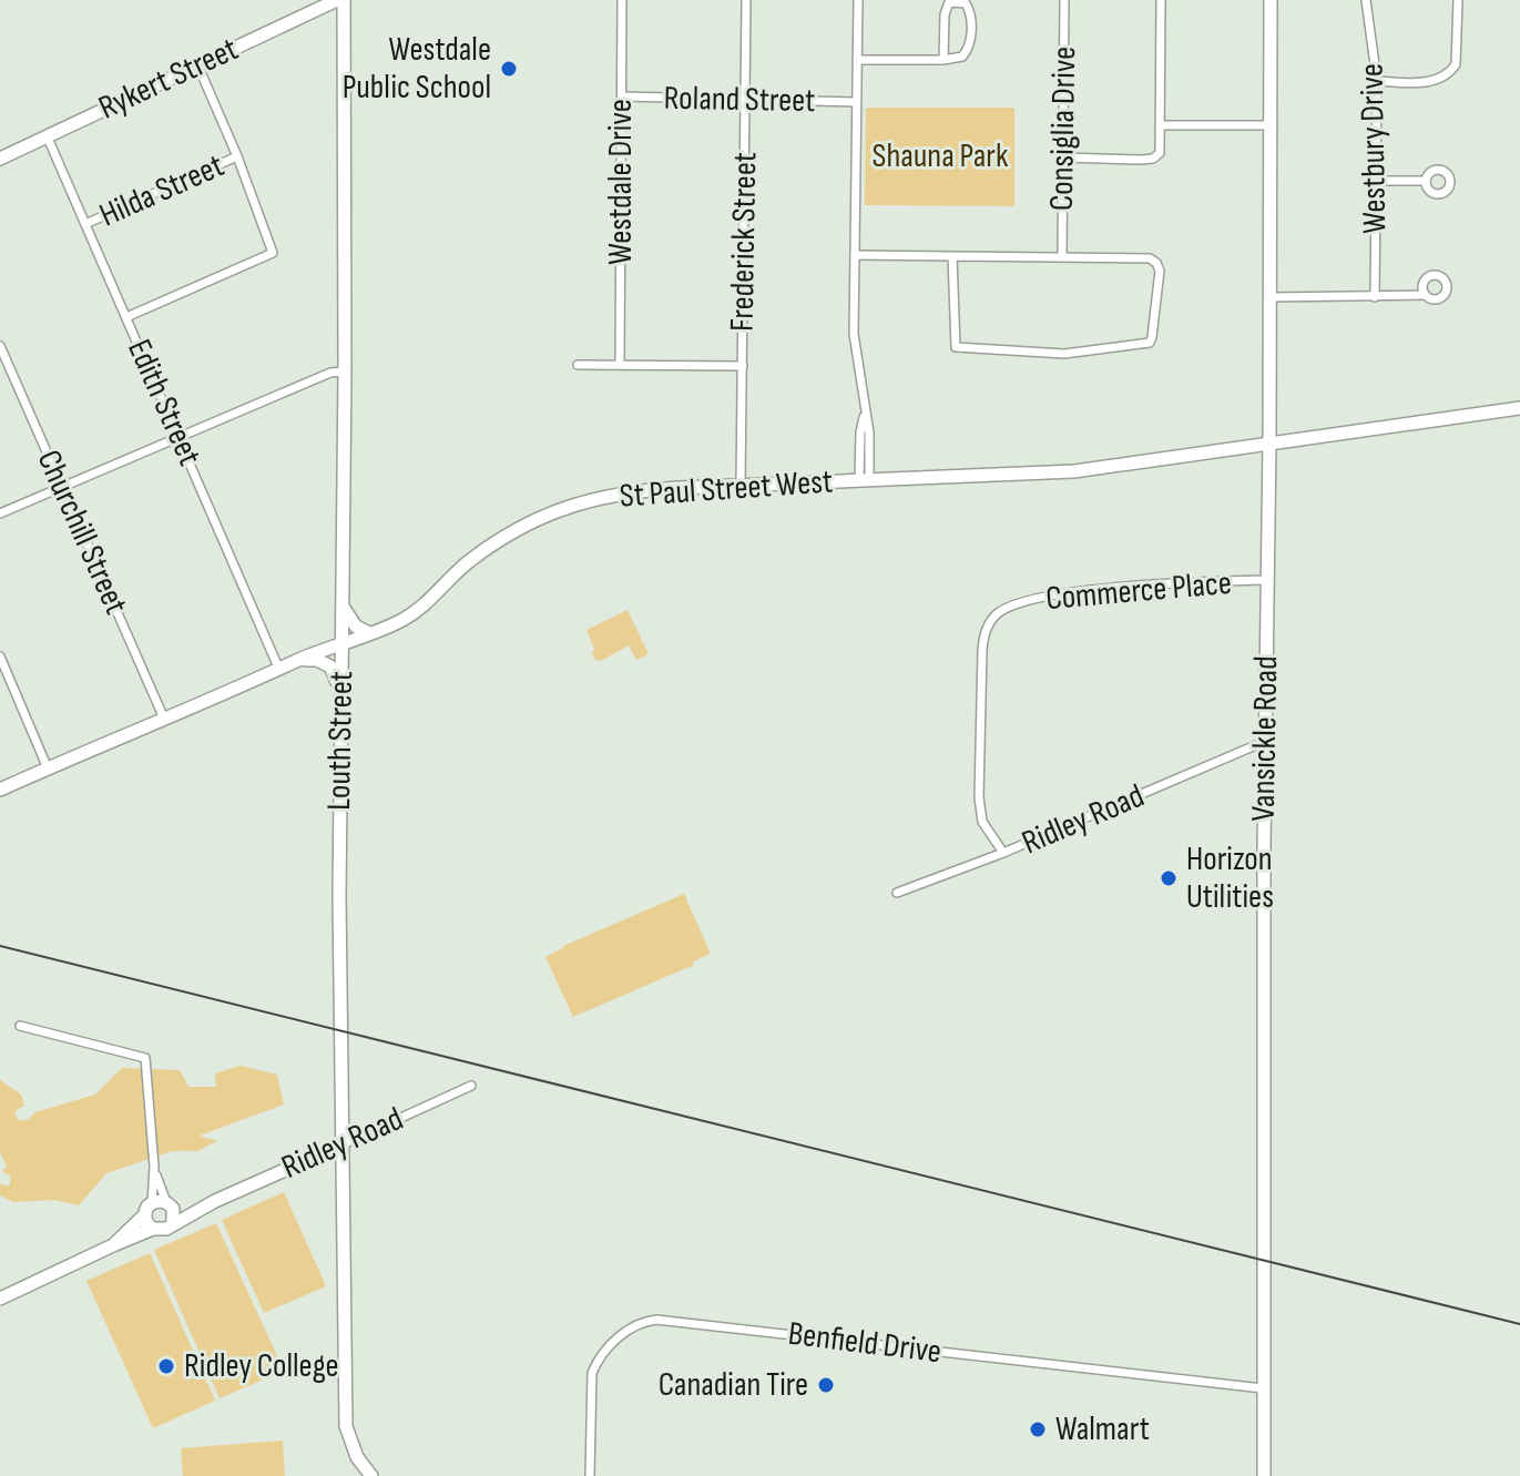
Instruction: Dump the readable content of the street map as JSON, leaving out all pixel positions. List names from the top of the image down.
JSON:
{
  "streets": {
    "main road": [
      "Rykert Street",
      "St Paul Street West",
      "Vansickle Road",
      "Louth Street",
      "Ridley Road"
    ],
    "street": [
      "Roland Street",
      "Consiglia Drive",
      "Westbury Drive",
      "Westdale Drive",
      "Hilda Street",
      "Frederick Street",
      "Edith Street",
      "Churchill Street",
      "Commerce Place",
      "Benfield Drive"
    ]
  },
  "crossings": [
    ["Rykert Street", "Edith Street"],
    ["Rykert Street", "Louth Street"],
    ["Roland Street", "Westdale Drive"],
    ["Roland Street", "Frederick Street"],
    ["Hilda Street", "Edith Street"],
    ["Frederick Street", "St Paul Street West"],
    ["Edith Street", "St Paul Street West"],
    ["St Paul Street West", "Churchill Street"],
    ["St Paul Street West", "Vansickle Road"],
    ["St Paul Street West", "Louth Street"],
    ["Commerce Place", "Vansickle Road"],
    ["Commerce Place", "Ridley Road"],
    ["Vansickle Road", "Ridley Road"],
    ["Vansickle Road", "Benfield Drive"],
    ["Louth Street", "Ridley Road"]
  ],
  "parks": ["Shauna Park"],
  "places": [
    "Westdale Public School",
    "Horizon Utilities",
    "Ridley College",
    "Canadian Tire",
    "Walmart"
  ]
}
